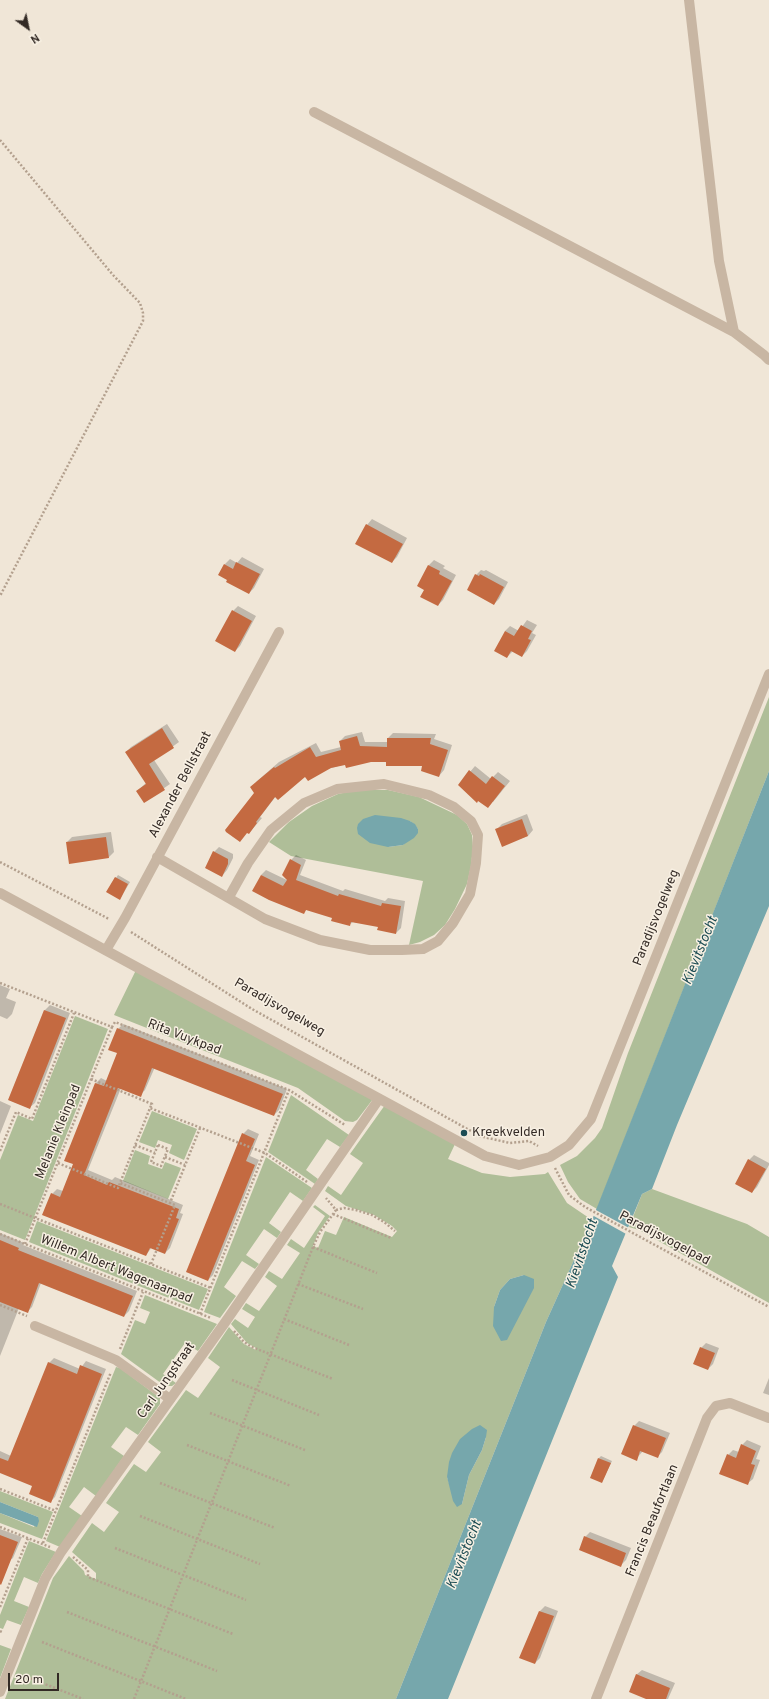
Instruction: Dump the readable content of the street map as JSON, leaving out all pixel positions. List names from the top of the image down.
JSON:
{
  "streets": {
    "street": [
      "Alexander Bellstraat",
      "Paradijsvogelweg",
      "Carl Jungstraat",
      "Francis Beaufortlaan"
    ],
    "path": [
      "Rita Vuykpad",
      "Melanie Kleinpad",
      "Paradijsvogelpad",
      "Willem Albert Wagenaarpad"
    ]
  },
  "crossings": [
    ["Alexander Bellstraat", "Paradijsvogelweg"],
    ["Paradijsvogelweg", "Paradijsvogelpad"],
    ["Paradijsvogelweg", "Carl Jungstraat"],
    ["Rita Vuykpad", "Melanie Kleinpad"],
    ["Rita Vuykpad", "Carl Jungstraat"],
    ["Melanie Kleinpad", "Willem Albert Wagenaarpad"],
    ["Willem Albert Wagenaarpad", "Carl Jungstraat"]
  ],
  "water": ["Kievitstocht"],
  "places": ["Kreekvelden"],
  "scale_bar": "20 m",
  "north": "bottom right"
}
